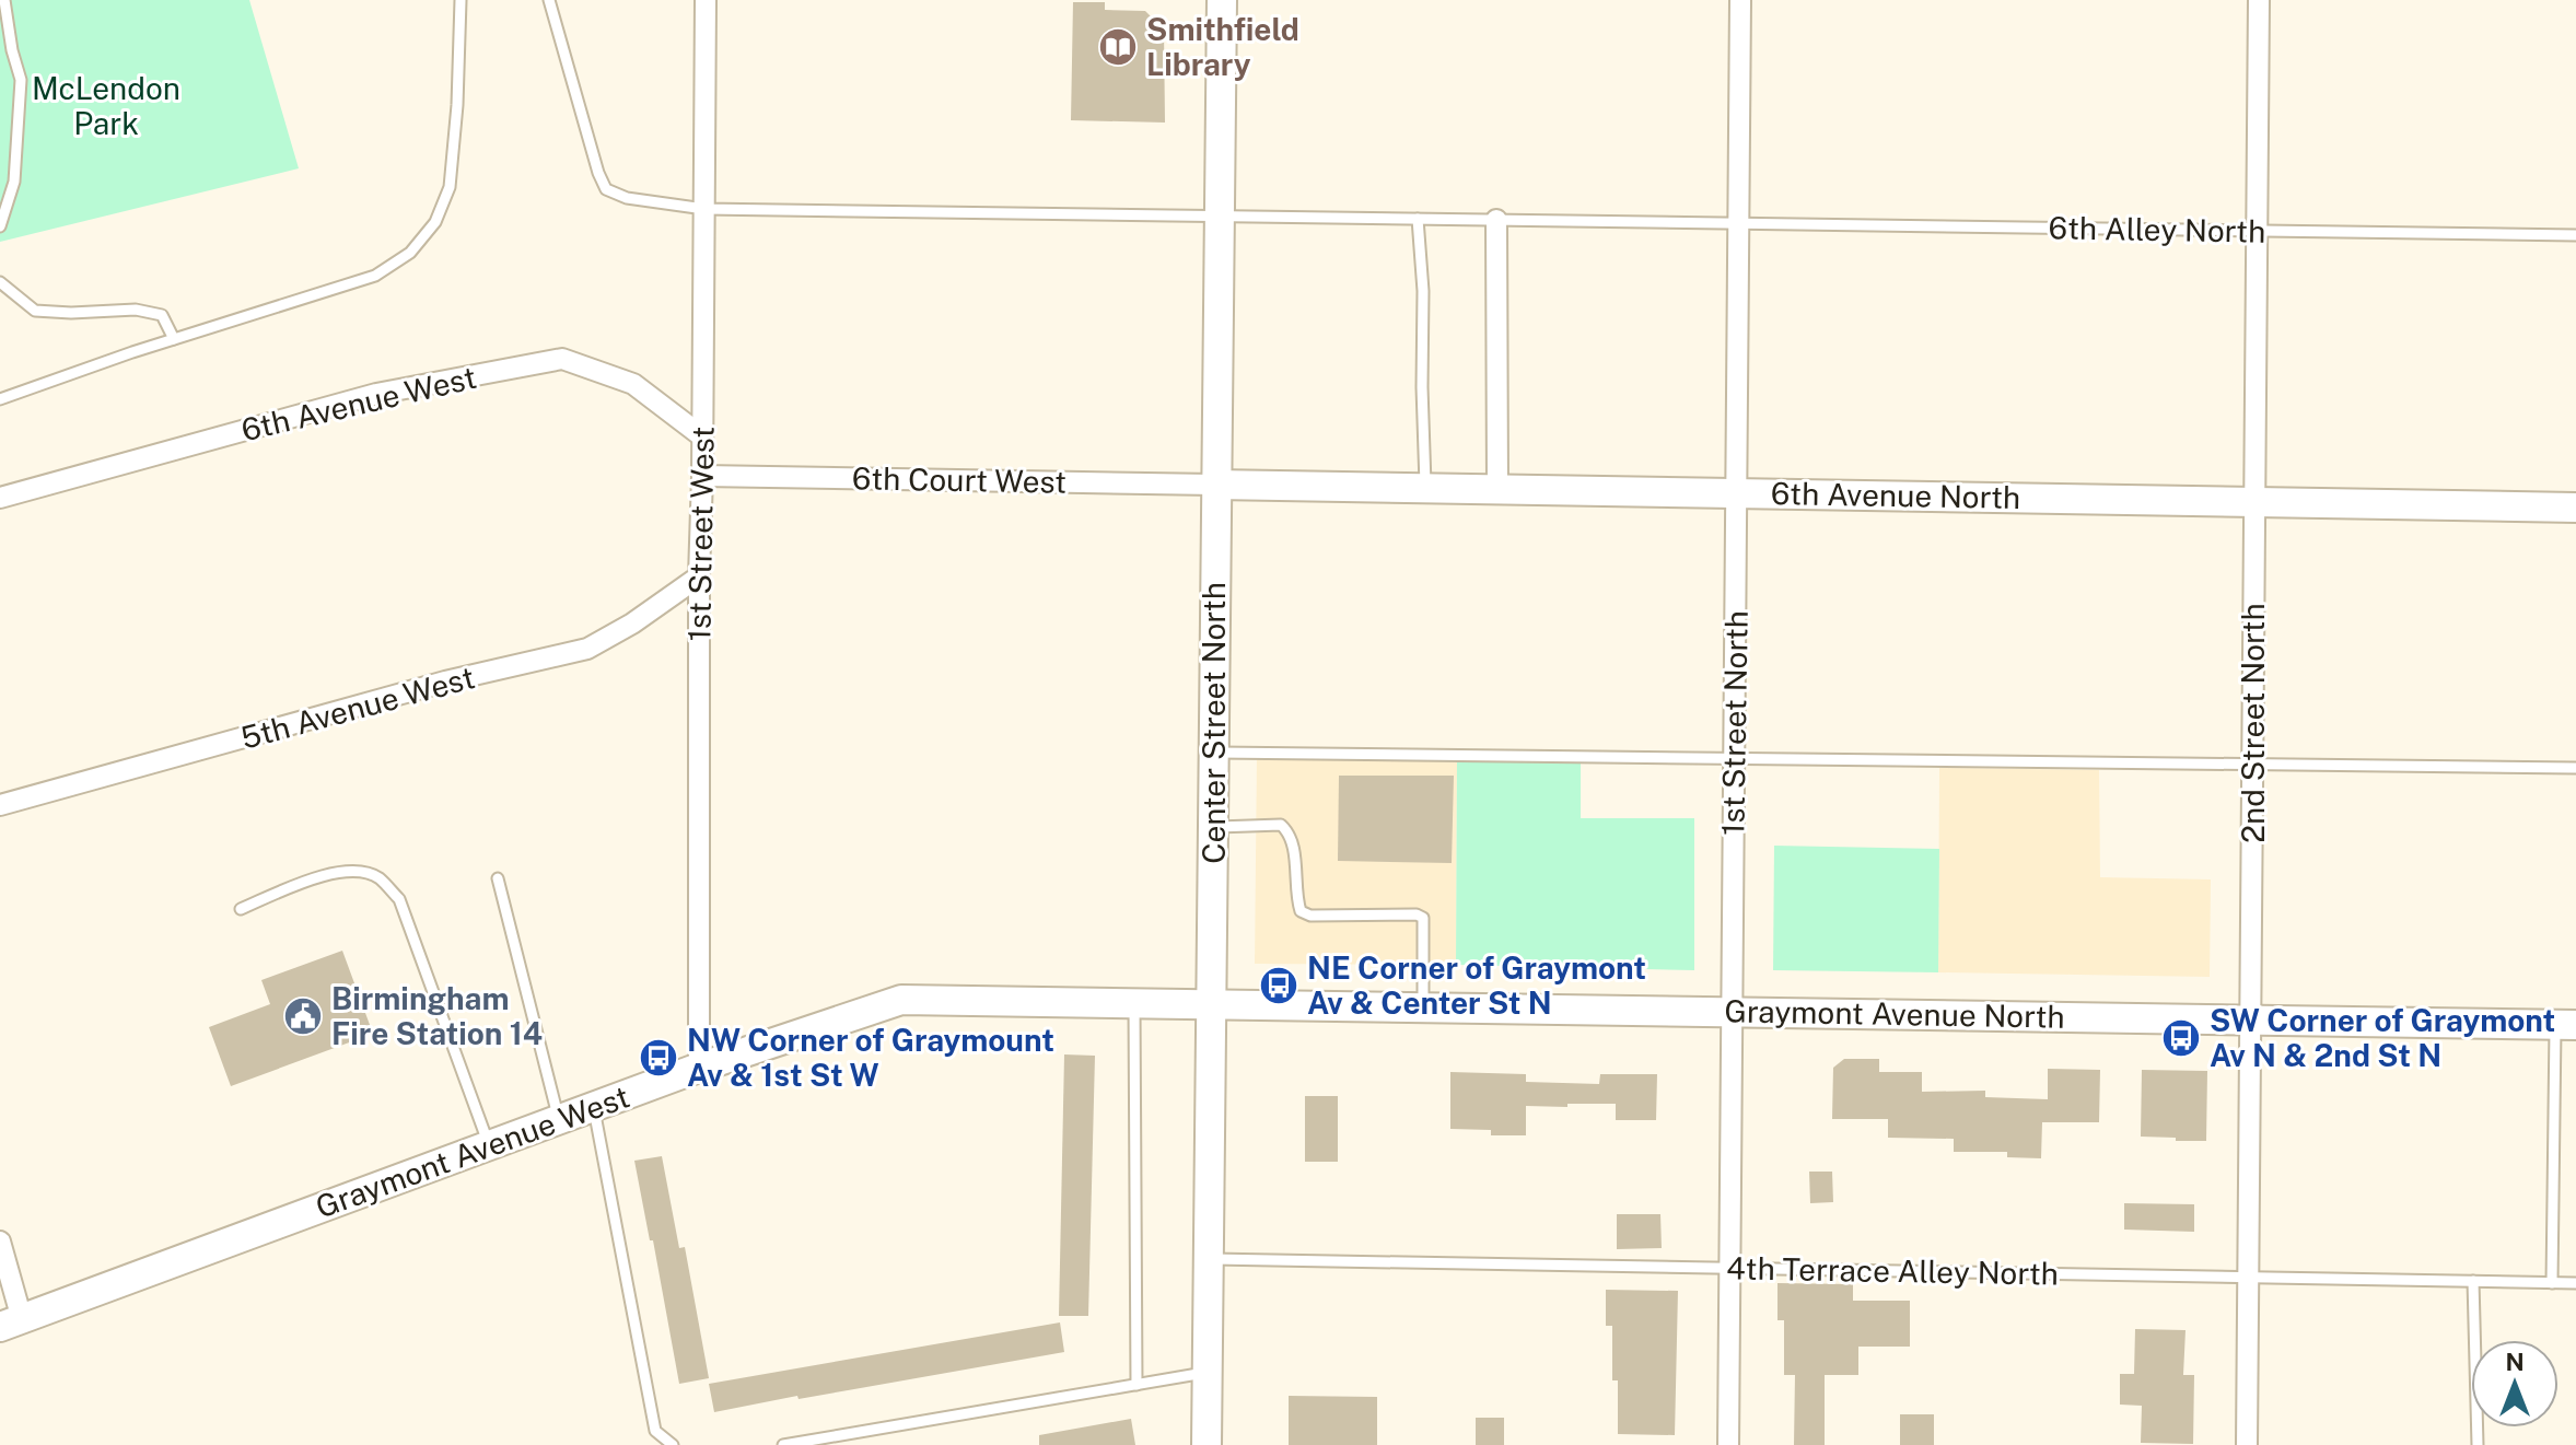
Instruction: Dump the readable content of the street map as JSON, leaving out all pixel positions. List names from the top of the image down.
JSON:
{
  "streets": {
    "street": [
      "6th Avenue West",
      "6th Court West",
      "6th Avenue North",
      "1st Street West",
      "5th Avenue West",
      "Center Street North",
      "1st Street North",
      "2nd Street North",
      "Graymont Avenue North",
      "Graymont Avenue West"
    ],
    "lane": ["6th Alley North", "4th Terrace Alley North"]
  },
  "crossings": [
    ["6th Alley North", "1st Street West"],
    ["6th Alley North", "Center Street North"],
    ["6th Alley North", "1st Street North"],
    ["6th Alley North", "2nd Street North"],
    ["6th Avenue West", "1st Street West"],
    ["6th Court West", "6th Avenue North"],
    ["6th Court West", "1st Street West"],
    ["6th Court West", "Center Street North"],
    ["6th Avenue North", "Center Street North"],
    ["6th Avenue North", "1st Street North"],
    ["6th Avenue North", "2nd Street North"],
    ["1st Street West", "5th Avenue West"],
    ["1st Street West", "Graymont Avenue West"],
    ["Center Street North", "Graymont Avenue North"],
    ["Center Street North", "Graymont Avenue West"],
    ["Center Street North", "4th Terrace Alley North"],
    ["1st Street North", "Graymont Avenue North"],
    ["1st Street North", "4th Terrace Alley North"],
    ["2nd Street North", "Graymont Avenue North"],
    ["2nd Street North", "4th Terrace Alley North"],
    ["Graymont Avenue North", "Graymont Avenue West"]
  ],
  "parks": ["McLendon Park"],
  "places": {
    "library": ["Smithfield Library"],
    "bus stop": ["NE Corner of Graymont Av & Center St N", "SW Corner of Graymont Av N & 2nd St N", "NW Corner of Graymount Av & 1st St W"],
    "public building": ["Birmingham Fire Station 14"]
  },
  "north": "top"
}
